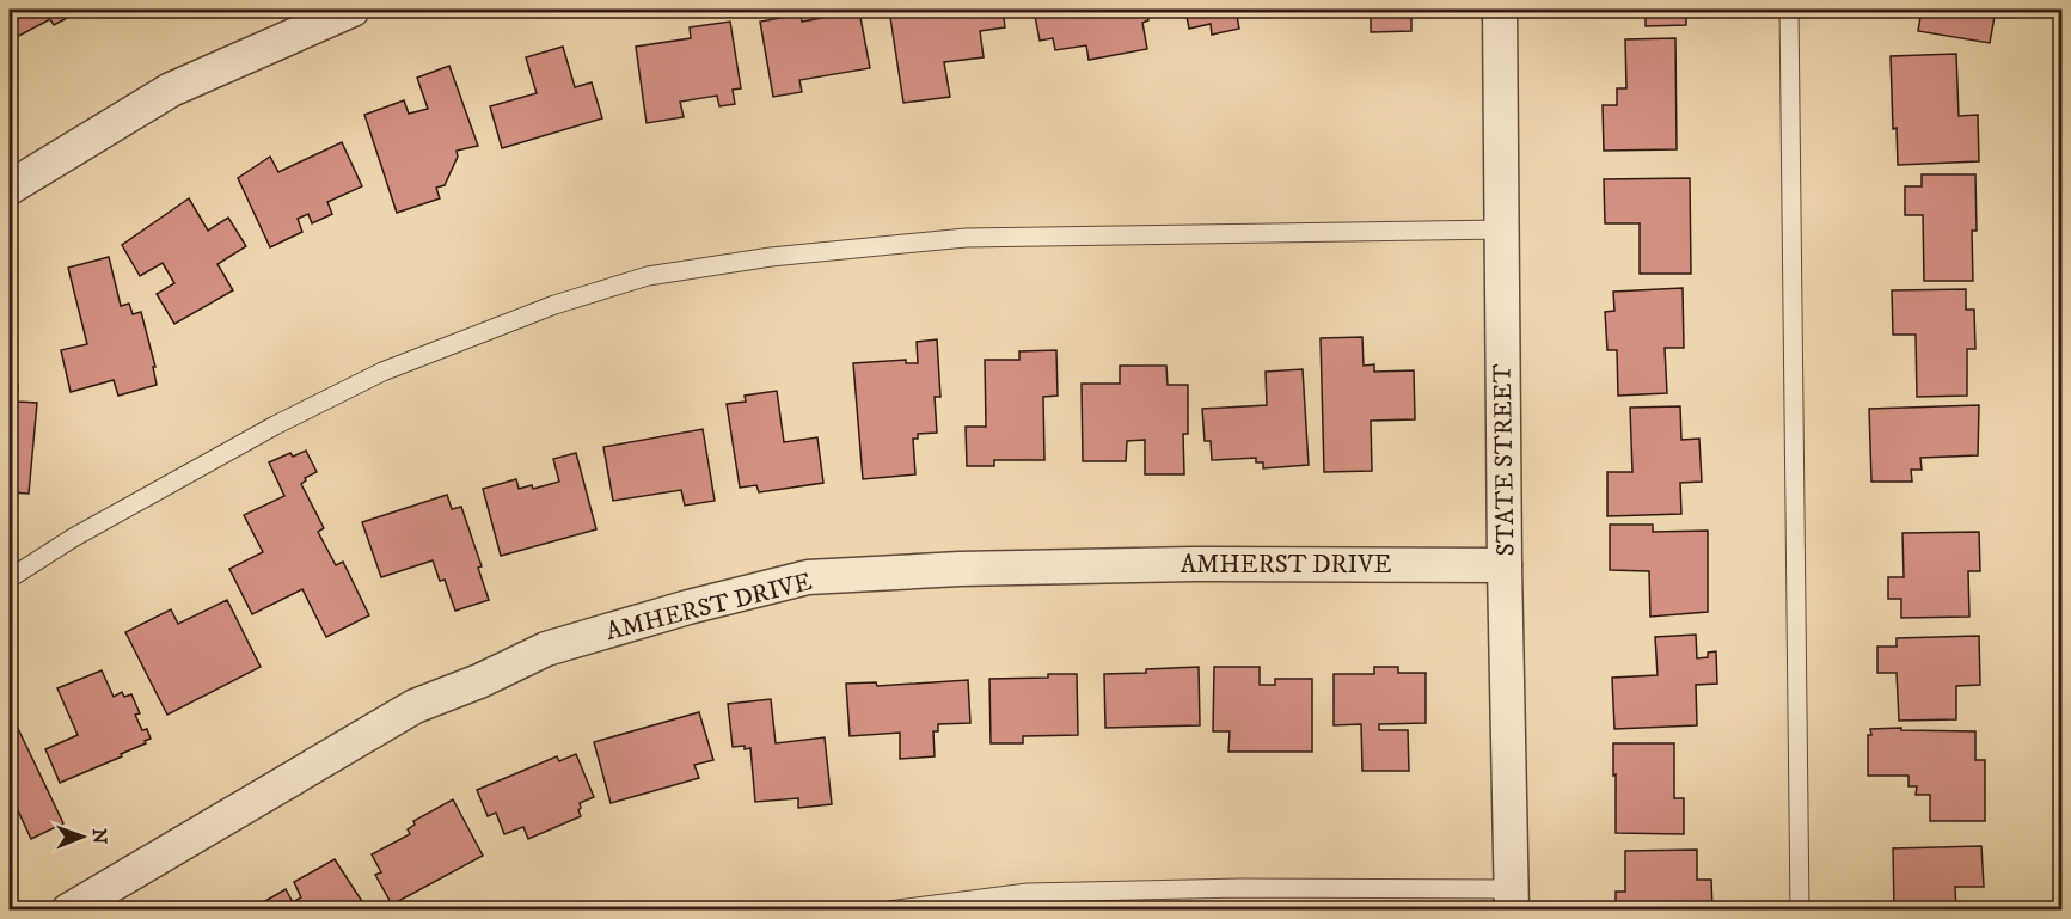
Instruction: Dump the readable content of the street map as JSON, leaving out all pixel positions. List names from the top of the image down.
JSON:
{
  "streets": {
    "street": ["STATE STREET", "AMHERST DRIVE"]
  },
  "crossings": [
    ["STATE STREET", "AMHERST DRIVE"]
  ],
  "north": "right"
}
